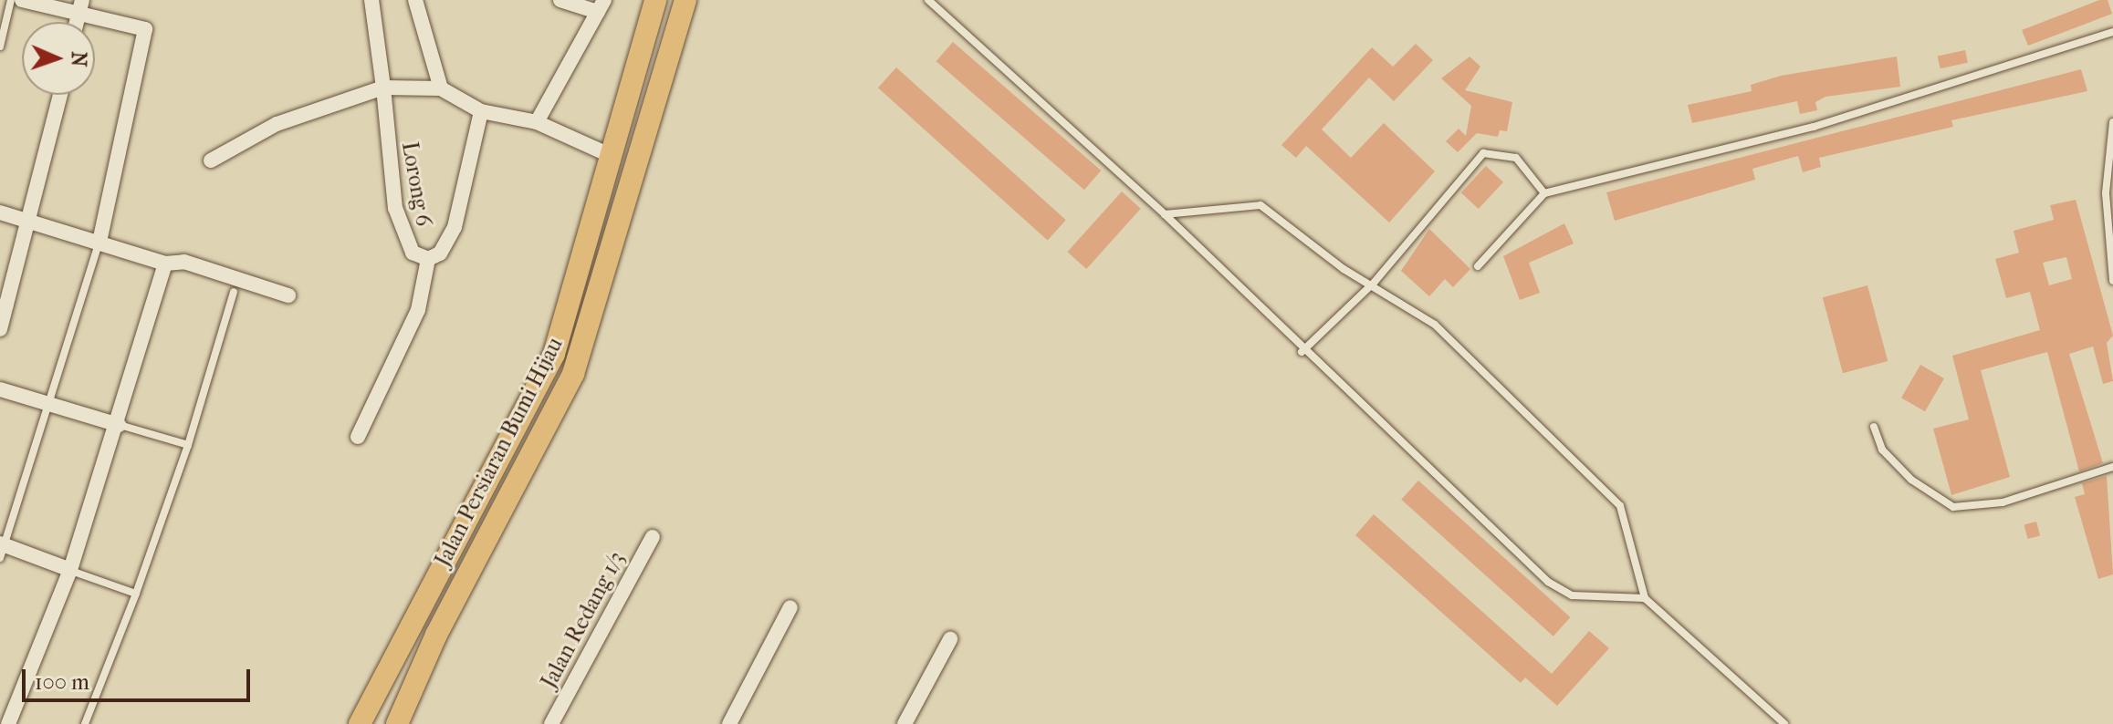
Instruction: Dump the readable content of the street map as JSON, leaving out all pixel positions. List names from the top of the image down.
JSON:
{
  "streets": {
    "main road": ["Jalan Persiaran Bumi Hijau"],
    "street": ["Lorong 6", "Jalan Redang 1/3"]
  },
  "scale_bar": "100 m",
  "north": "right"
}
